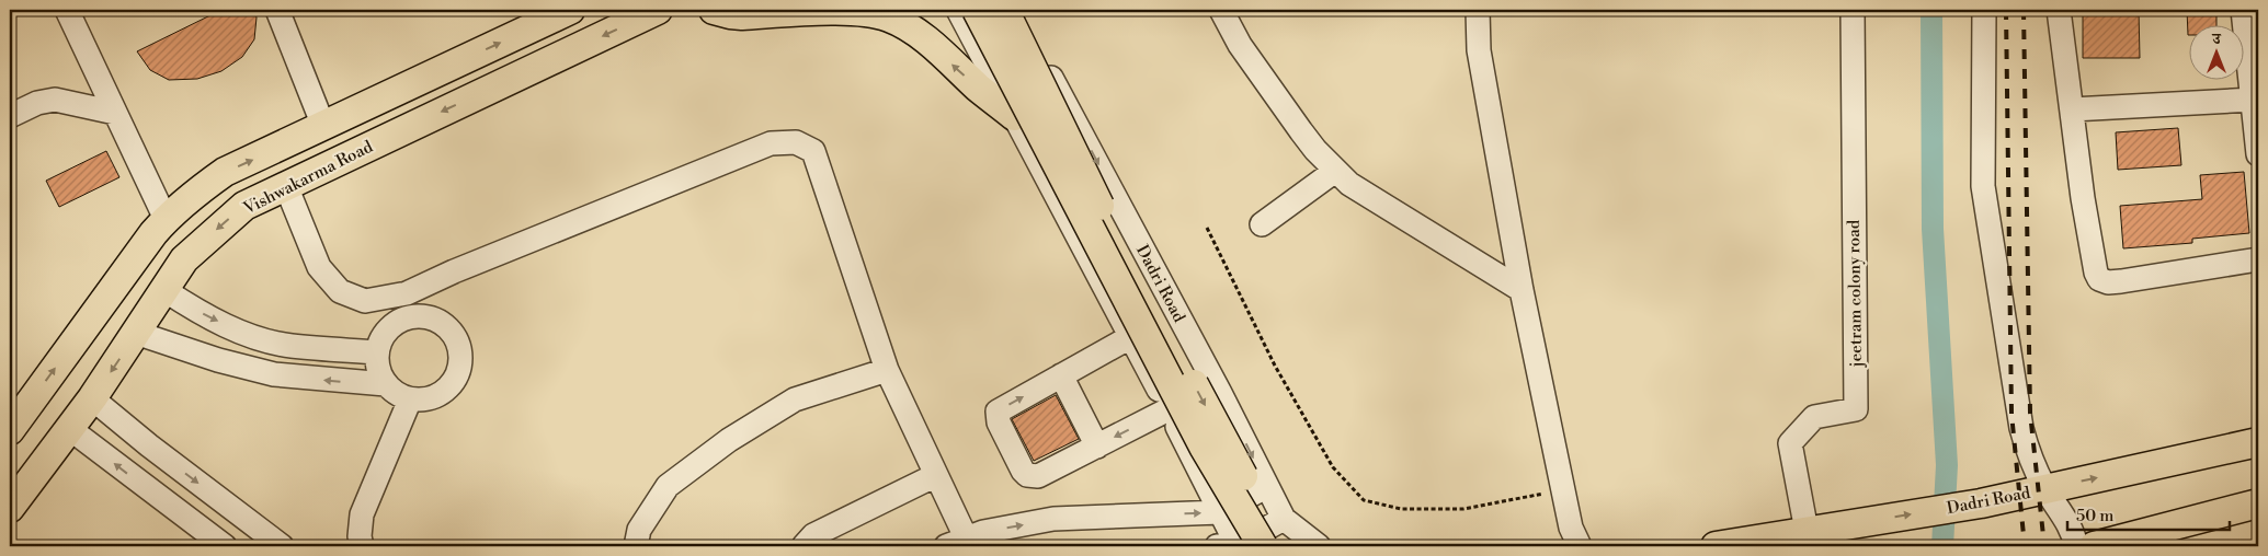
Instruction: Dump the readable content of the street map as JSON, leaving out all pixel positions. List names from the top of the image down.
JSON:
{
  "streets": {
    "main road": ["Vishwakarma Road", "Dadri Road"],
    "street": ["jeetram colony road"]
  },
  "crossings": [
    ["Dadri Road", "jeetram colony road"]
  ],
  "one_way": ["Dadri Road"],
  "scale_bar": "50 m",
  "north": "top"
}
